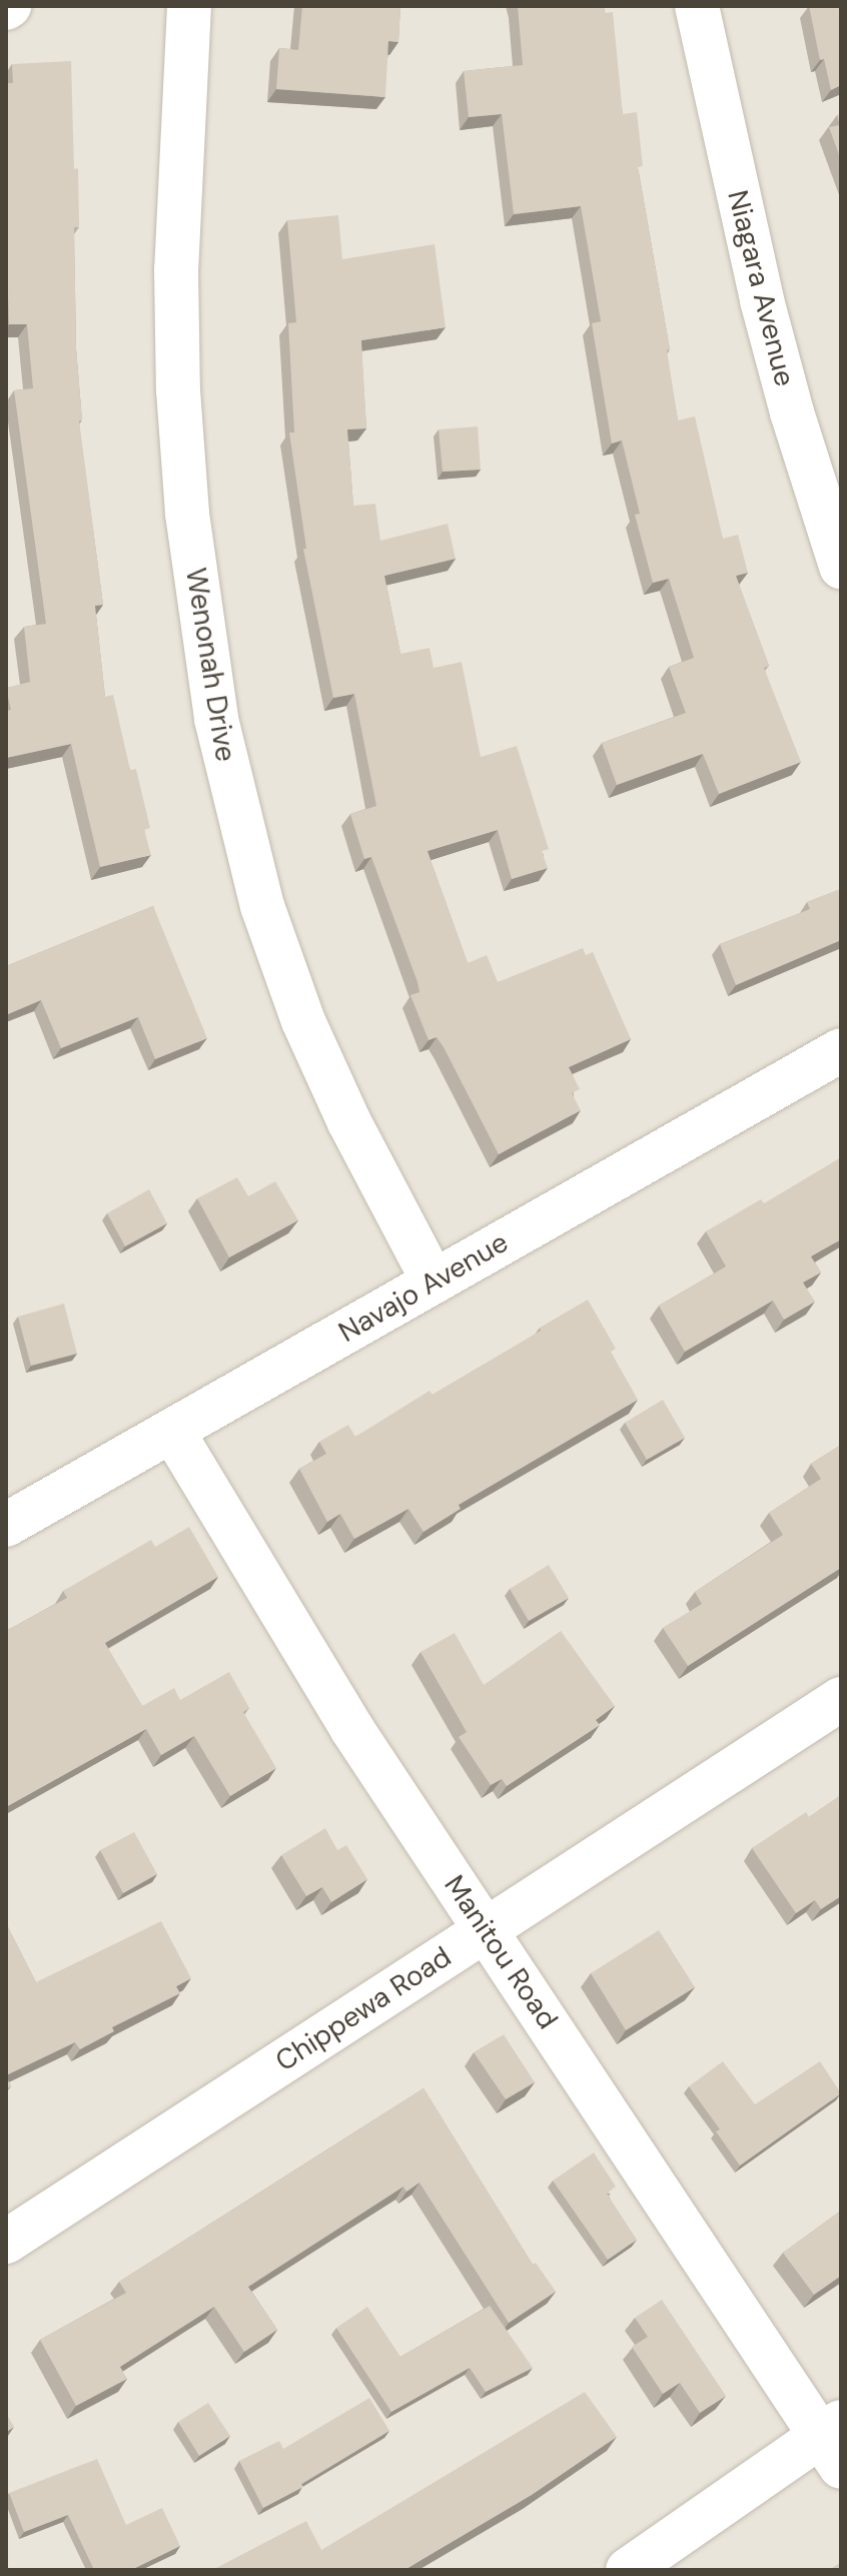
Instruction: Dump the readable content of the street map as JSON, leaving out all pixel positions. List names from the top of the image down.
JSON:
{
  "streets": {
    "street": [
      "Niagara Avenue",
      "Wenonah Drive",
      "Navajo Avenue",
      "Manitou Road",
      "Chippewa Road"
    ]
  },
  "crossings": [
    ["Wenonah Drive", "Navajo Avenue"],
    ["Navajo Avenue", "Manitou Road"],
    ["Manitou Road", "Chippewa Road"]
  ]
}
